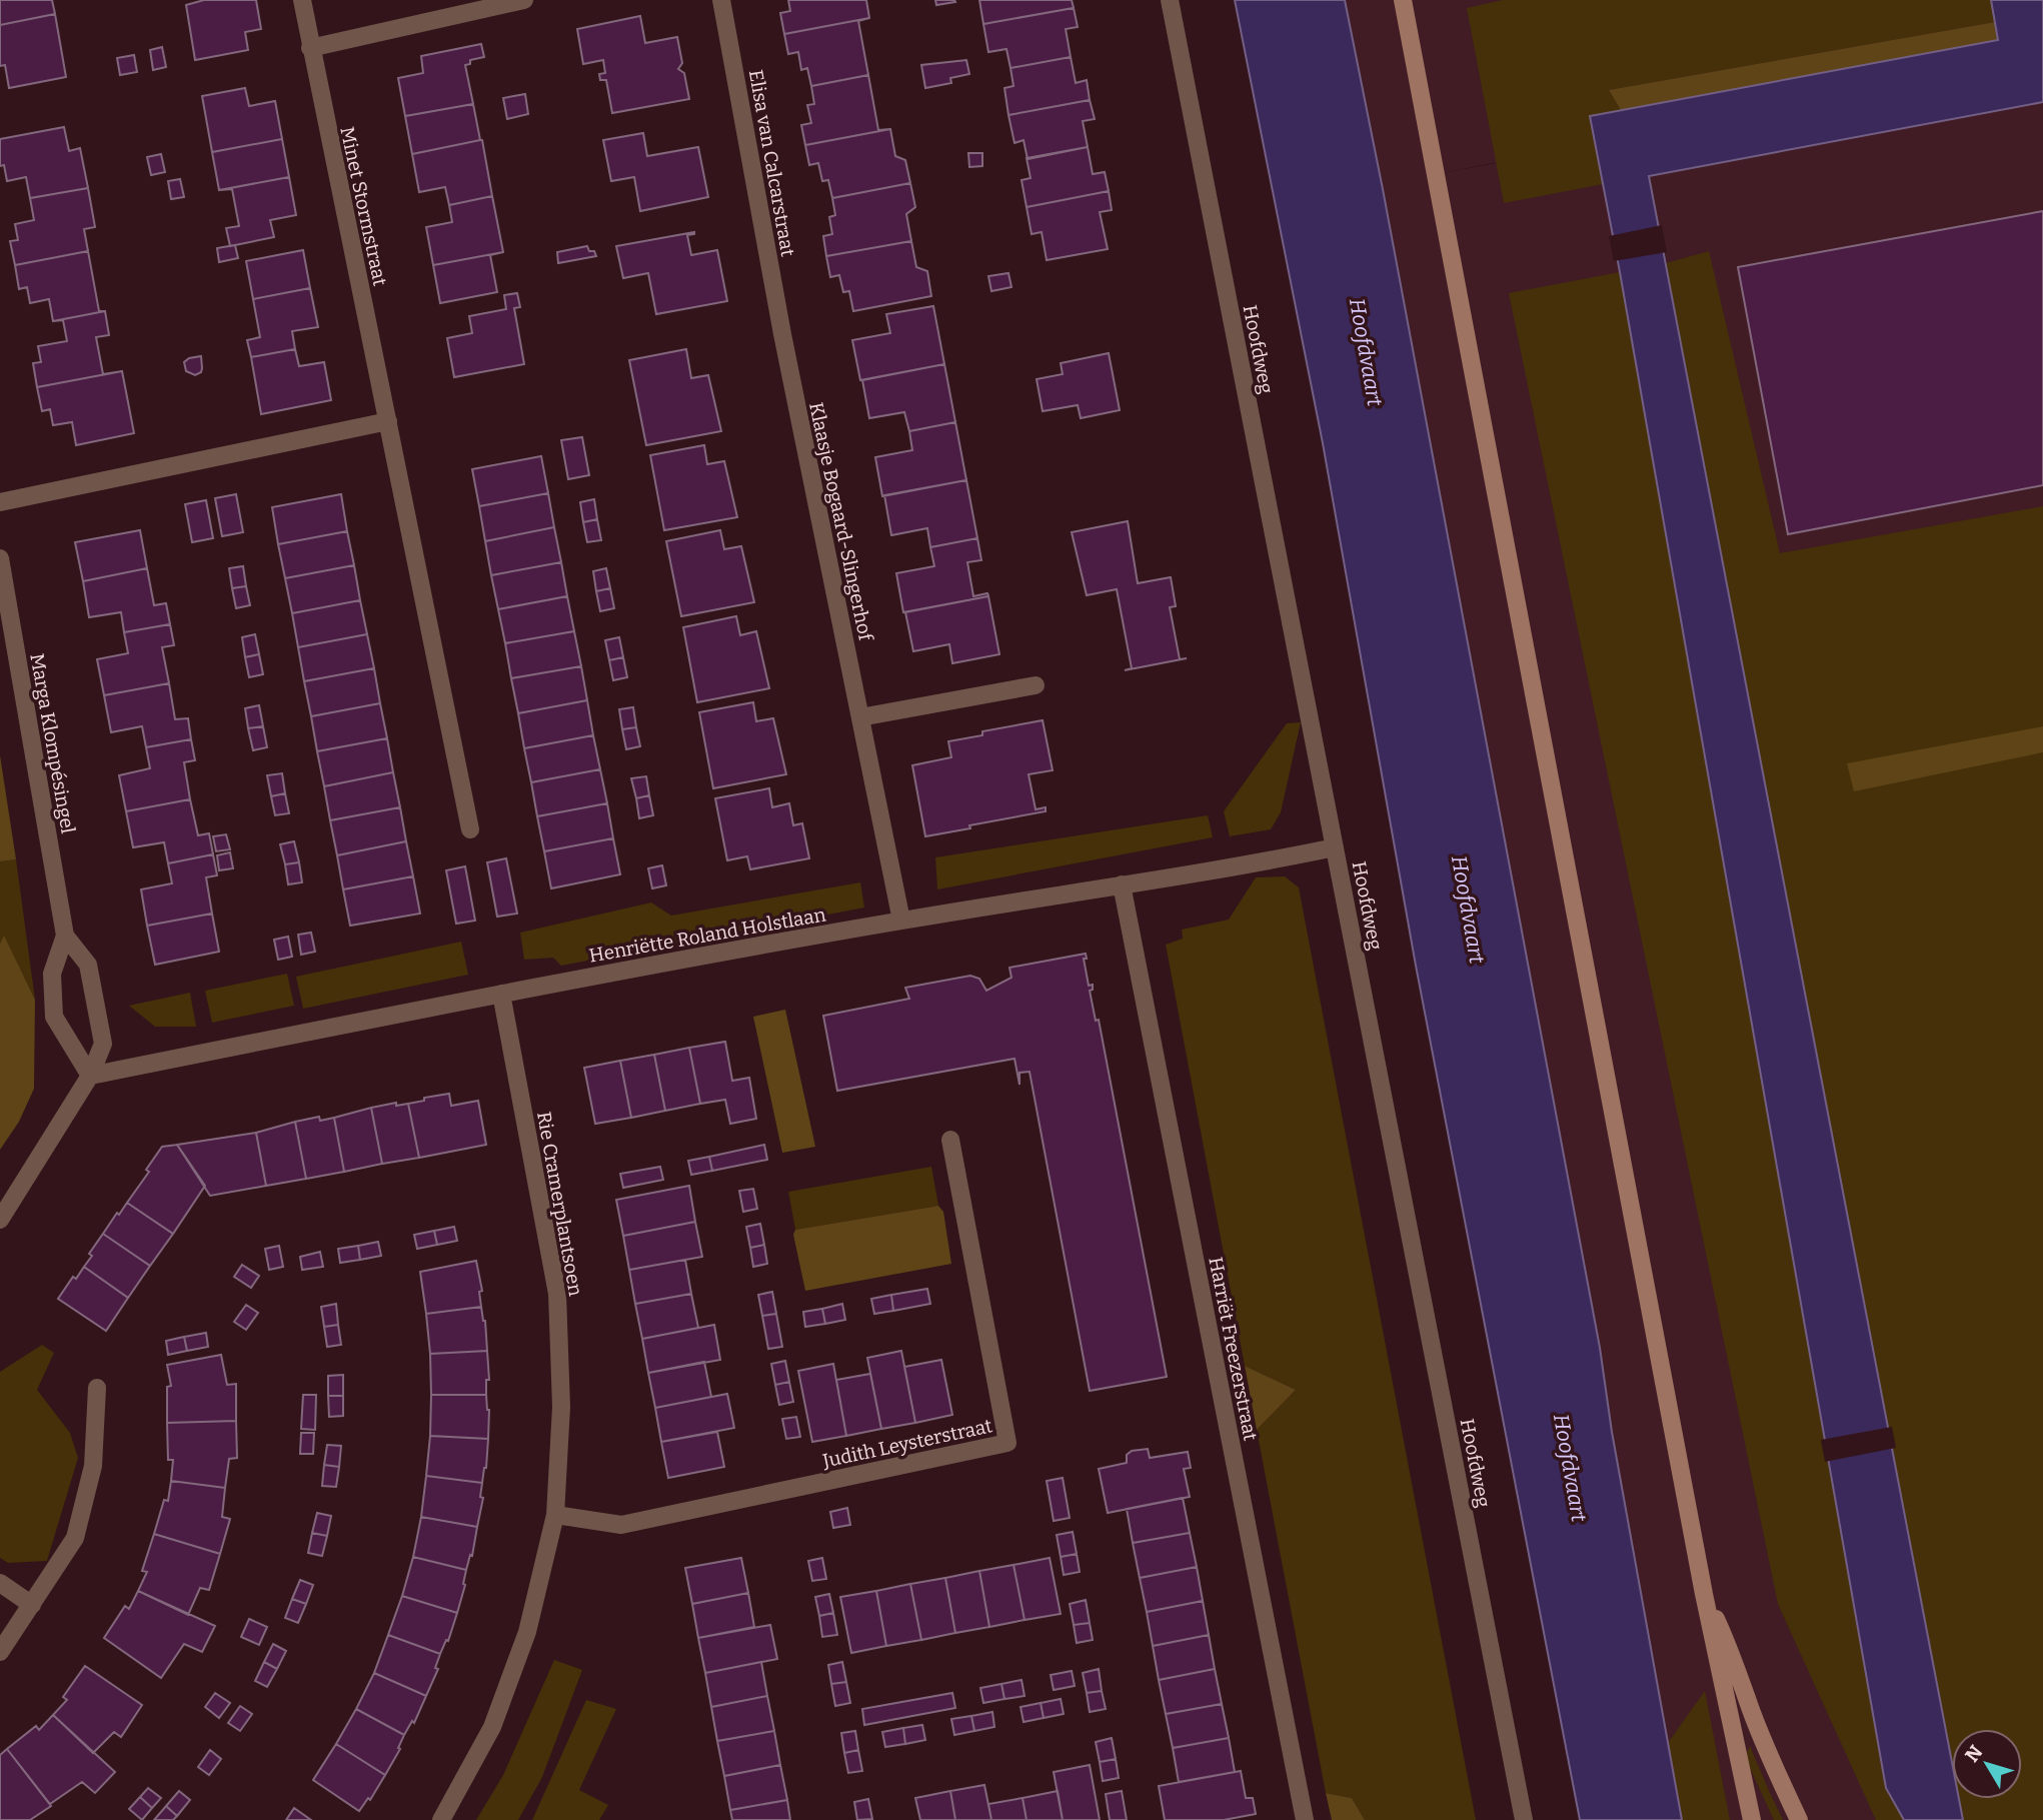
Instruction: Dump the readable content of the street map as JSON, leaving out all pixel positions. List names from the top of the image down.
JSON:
{
  "streets": {
    "street": [
      "Elisa van Calcarstraat",
      "Minet Stormstraat",
      "Hoofdweg",
      "Klaasje Bogaard-Slingerhof",
      "Marga Klompésingel",
      "Henriëtte Roland Holstlaan",
      "Rie Cramerplantsoen",
      "Harriët Freezerstraat",
      "Judith Leysterstraat"
    ]
  },
  "crossings": [
    ["Elisa van Calcarstraat", "Klaasje Bogaard-Slingerhof"],
    ["Hoofdweg", "Henriëtte Roland Holstlaan"],
    ["Klaasje Bogaard-Slingerhof", "Henriëtte Roland Holstlaan"],
    ["Marga Klompésingel", "Henriëtte Roland Holstlaan"],
    ["Henriëtte Roland Holstlaan", "Rie Cramerplantsoen"],
    ["Henriëtte Roland Holstlaan", "Harriët Freezerstraat"],
    ["Rie Cramerplantsoen", "Judith Leysterstraat"]
  ],
  "water": ["Hoofdvaart"],
  "north": "top left"
}
